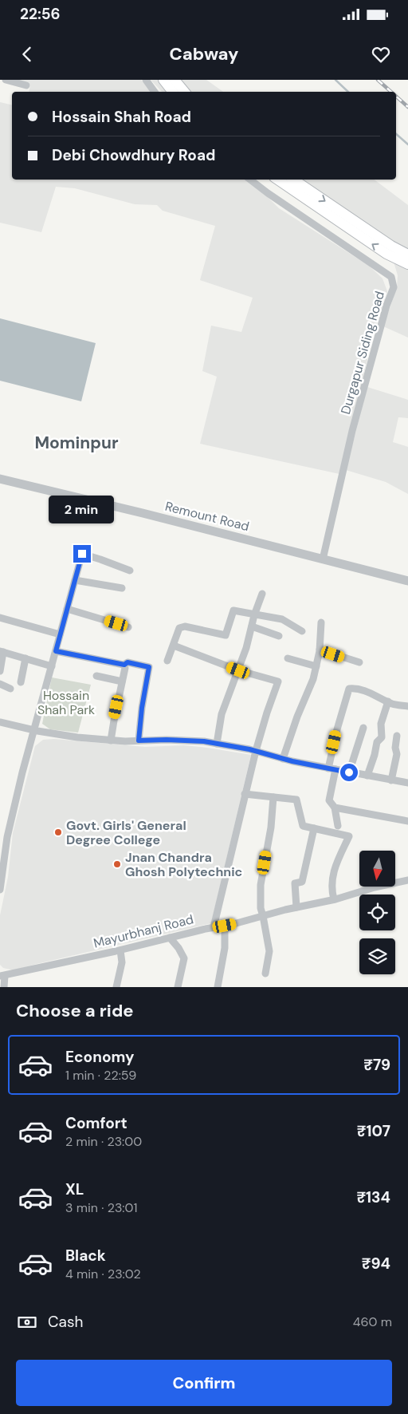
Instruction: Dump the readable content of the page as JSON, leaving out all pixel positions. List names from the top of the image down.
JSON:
{
  "streets": {
    "street": ["Durgapur Siding Road", "Remount Road", "Mayurbhanj Road"]
  },
  "crossings": [
    ["Durgapur Siding Road", "Remount Road"]
  ],
  "districts": ["Mominpur"],
  "parks": ["Hossain Shah Park"],
  "places": ["Govt. Girls' General Degree College", "Jnan Chandra Ghosh Polytechnic"],
  "north": "bottom",
  "page": {
    "status": "22:56",
    "header": "Cabway",
    "banner": ["Hossain Shah Road", "Debi Chowdhury Road"],
    "bubble": "2 min",
    "heading": "Choose a ride",
    "list": [
      {
        "name": "Economy",
        "note": "1 min · 22:59",
        "value": "₹79"
      },
      {
        "name": "Comfort",
        "note": "2 min · 23:00",
        "value": "₹107"
      },
      {
        "name": "XL",
        "note": "3 min · 23:01",
        "value": "₹134"
      },
      {
        "name": "Black",
        "note": "4 min · 23:02",
        "value": "₹94"
      }
    ],
    "pay": ["Cash", "460 m"],
    "buttons": "Confirm"
  }
}
